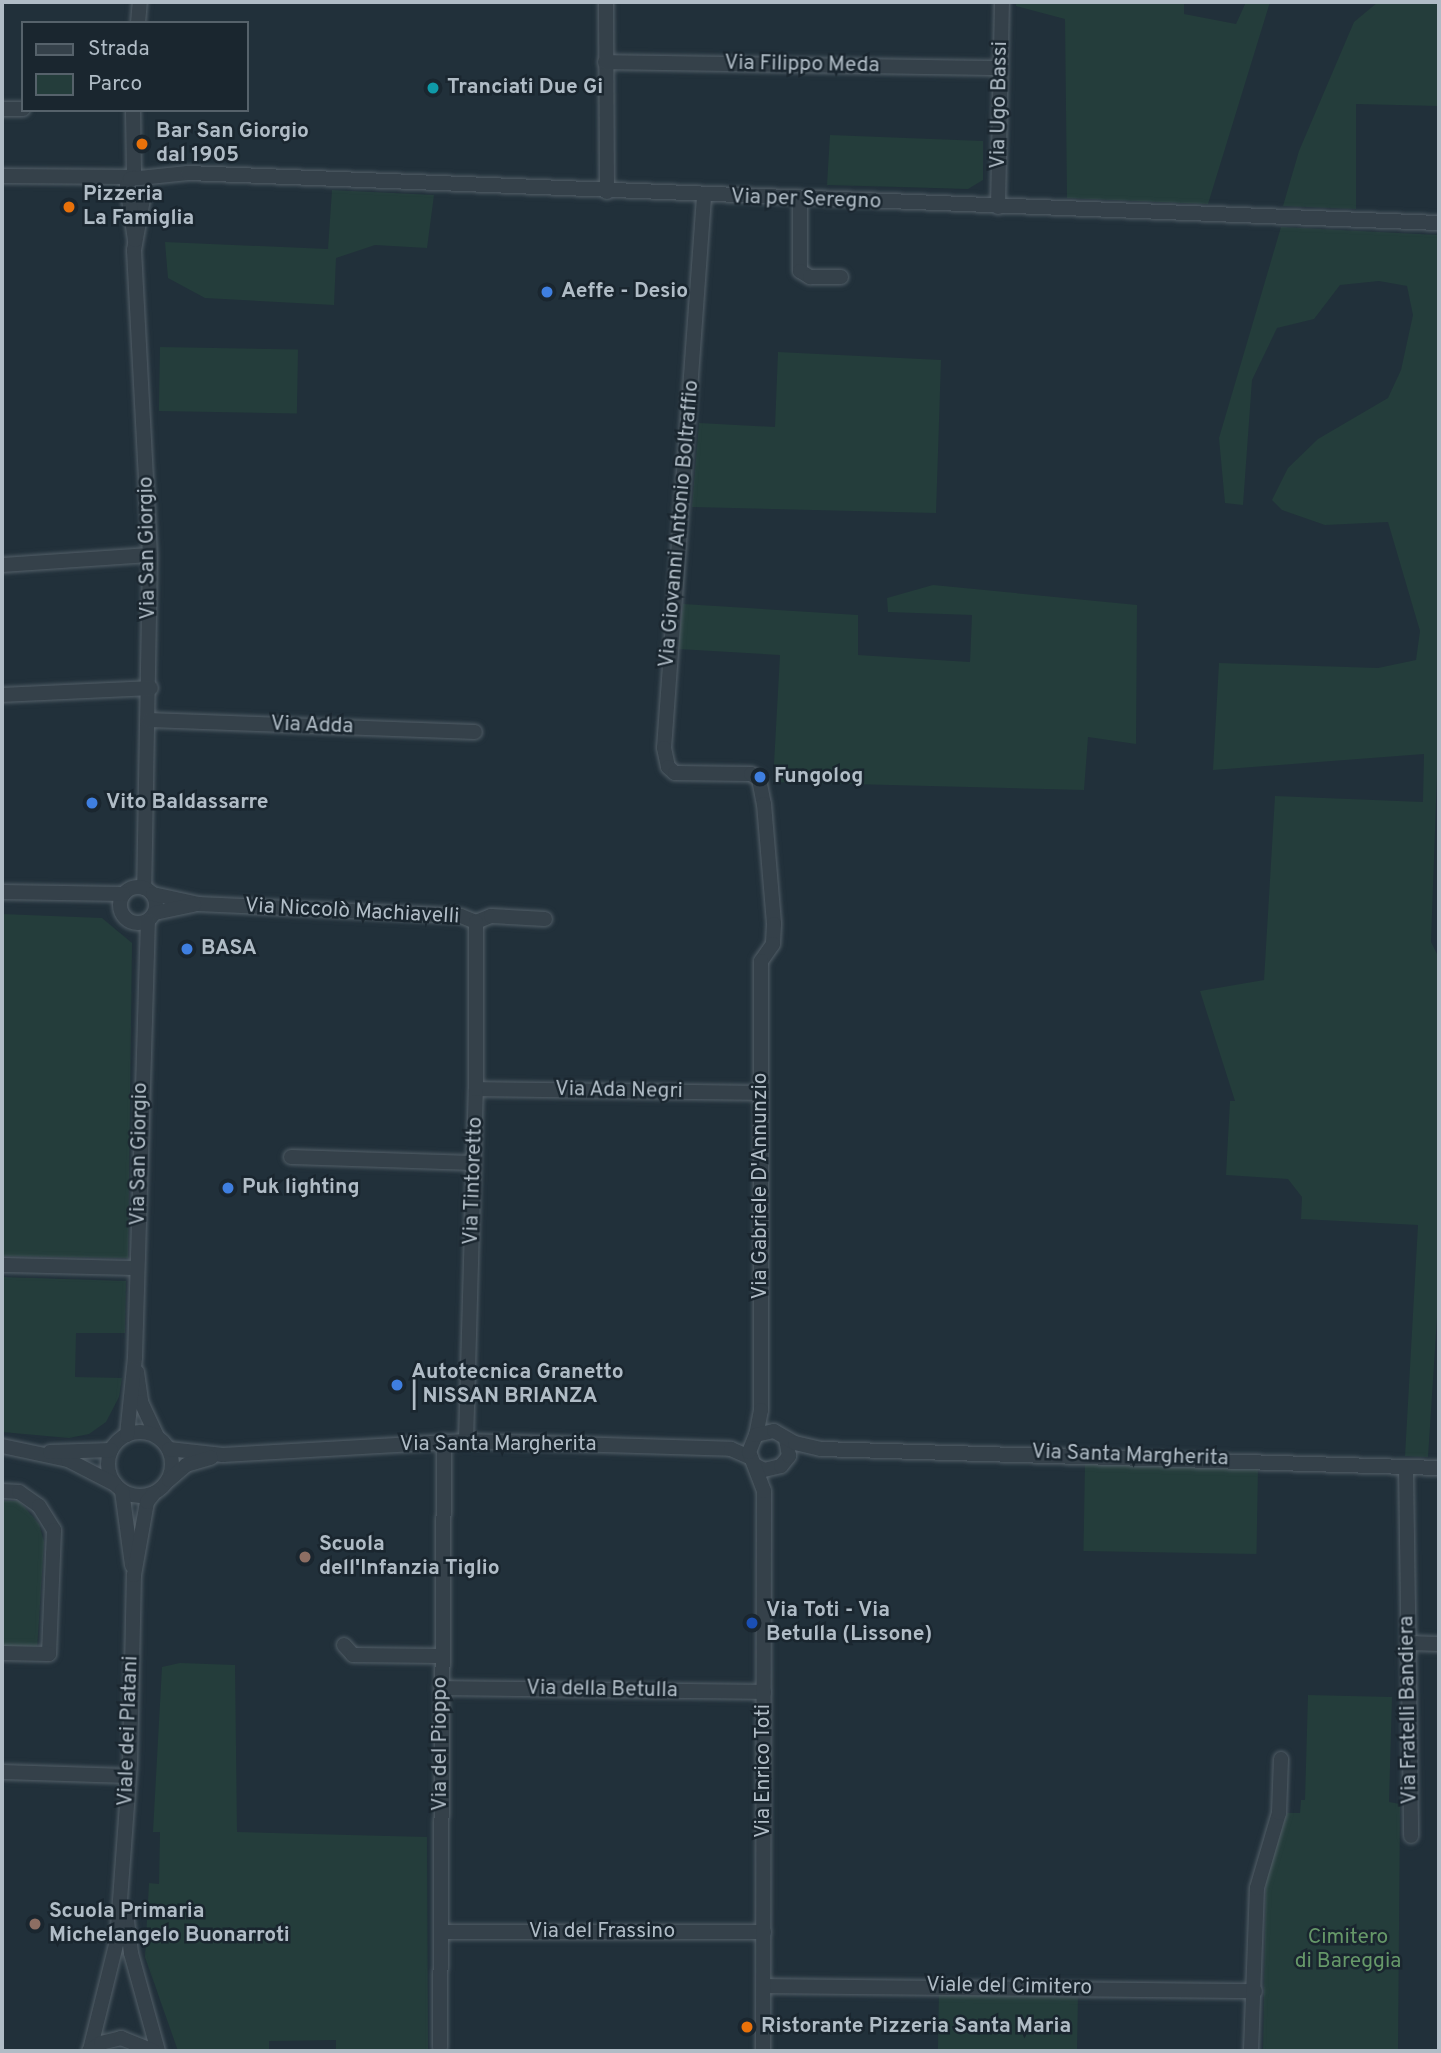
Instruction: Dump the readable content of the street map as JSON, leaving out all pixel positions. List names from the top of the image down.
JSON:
{
  "streets": {
    "street": [
      "Via Filippo Meda",
      "Via Ugo Bassi",
      "Via per Seregno",
      "Via Giovanni Antonio Boltraffio",
      "Via San Giorgio",
      "Via Adda",
      "Via Niccolò Machiavelli",
      "Via Ada Negri",
      "Via Tintoretto",
      "Via Gabriele D'Annunzio",
      "Via Santa Margherita",
      "Via della Betulla",
      "Via Fratelli Bandiera",
      "Viale dei Platani",
      "Via del Pioppo",
      "Via Enrico Toti",
      "Via del Frassino",
      "Viale del Cimitero"
    ]
  },
  "crossings": [
    ["Via Filippo Meda", "Via Ugo Bassi"],
    ["Via Ugo Bassi", "Via per Seregno"],
    ["Via per Seregno", "Via Giovanni Antonio Boltraffio"],
    ["Via per Seregno", "Via San Giorgio"],
    ["Via Giovanni Antonio Boltraffio", "Via Gabriele D'Annunzio"],
    ["Via San Giorgio", "Via Adda"],
    ["Via San Giorgio", "Via Niccolò Machiavelli"],
    ["Via San Giorgio", "Via Santa Margherita"],
    ["Via San Giorgio", "Viale dei Platani"],
    ["Via Niccolò Machiavelli", "Via Tintoretto"],
    ["Via Ada Negri", "Via Tintoretto"],
    ["Via Ada Negri", "Via Gabriele D'Annunzio"],
    ["Via Tintoretto", "Via Santa Margherita"],
    ["Via Gabriele D'Annunzio", "Via Santa Margherita"],
    ["Via Gabriele D'Annunzio", "Via Enrico Toti"],
    ["Via Santa Margherita", "Via Fratelli Bandiera"],
    ["Via Santa Margherita", "Viale dei Platani"],
    ["Via Santa Margherita", "Via del Pioppo"],
    ["Via Santa Margherita", "Via Enrico Toti"],
    ["Via della Betulla", "Via del Pioppo"],
    ["Via della Betulla", "Via Enrico Toti"],
    ["Via del Pioppo", "Via del Frassino"],
    ["Via Enrico Toti", "Via del Frassino"],
    ["Via Enrico Toti", "Viale del Cimitero"]
  ],
  "parks": ["Cimitero di Bareggia"],
  "places": [
    "Tranciati Due Gi",
    "Bar San Giorgio dal 1905",
    "Pizzeria La Famiglia",
    "Aeffe - Desio",
    "Fungolog",
    "Vito Baldassarre",
    "BASA",
    "Puk lighting",
    "Autotecnica Granetto | NISSAN BRIANZA",
    "Scuola dell'Infanzia Tiglio",
    "Via Toti - Via Betulla (Lissone)",
    "Scuola Primaria Michelangelo Buonarroti",
    "Ristorante Pizzeria Santa Maria"
  ],
  "legend": ["Strada", "Parco"]
}
